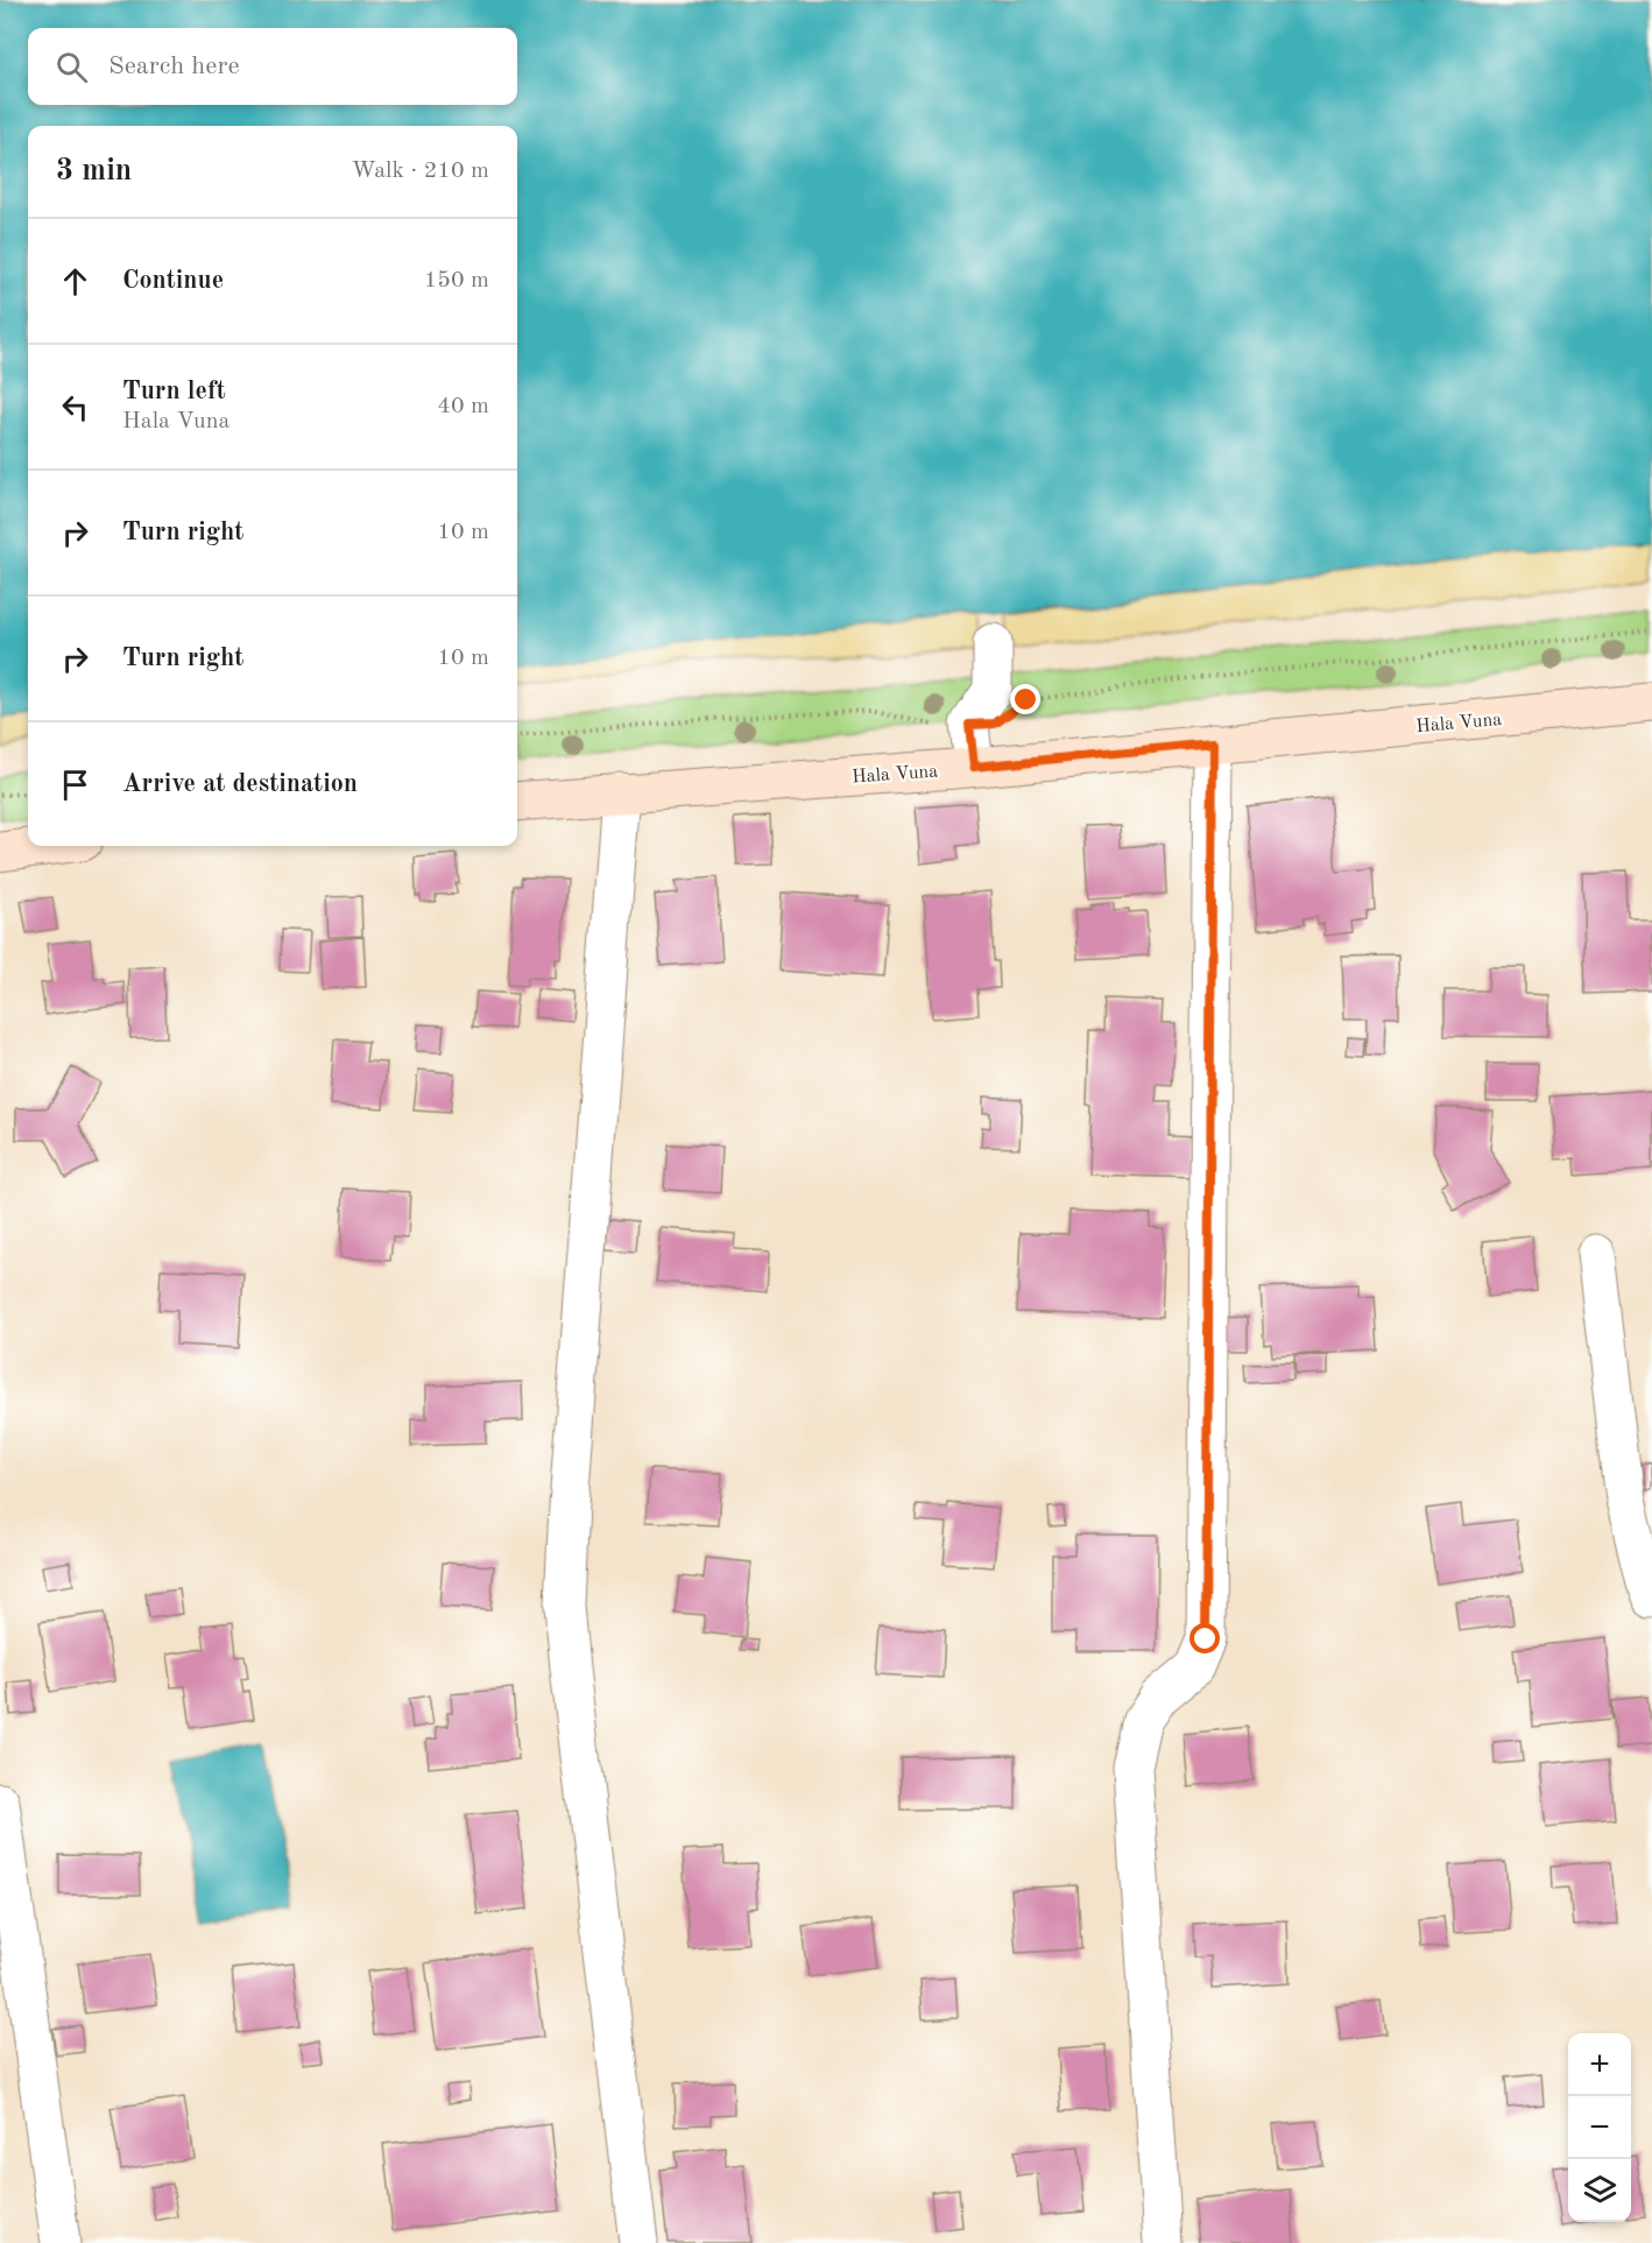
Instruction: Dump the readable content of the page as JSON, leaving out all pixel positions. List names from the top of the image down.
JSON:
{
  "streets": {
    "street": ["Hala Vuna"]
  },
  "page": {
    "search": "Search here",
    "heading": ["3 min", "Walk · 210 m"],
    "list": [
      ["Continue", "150 m"],
      ["Turn left", "Hala Vuna", "40 m"],
      ["Turn right", "10 m"],
      ["Turn right", "10 m"],
      "Arrive at destination"
    ],
    "map_buttons": ["+", "−"]
  }
}
